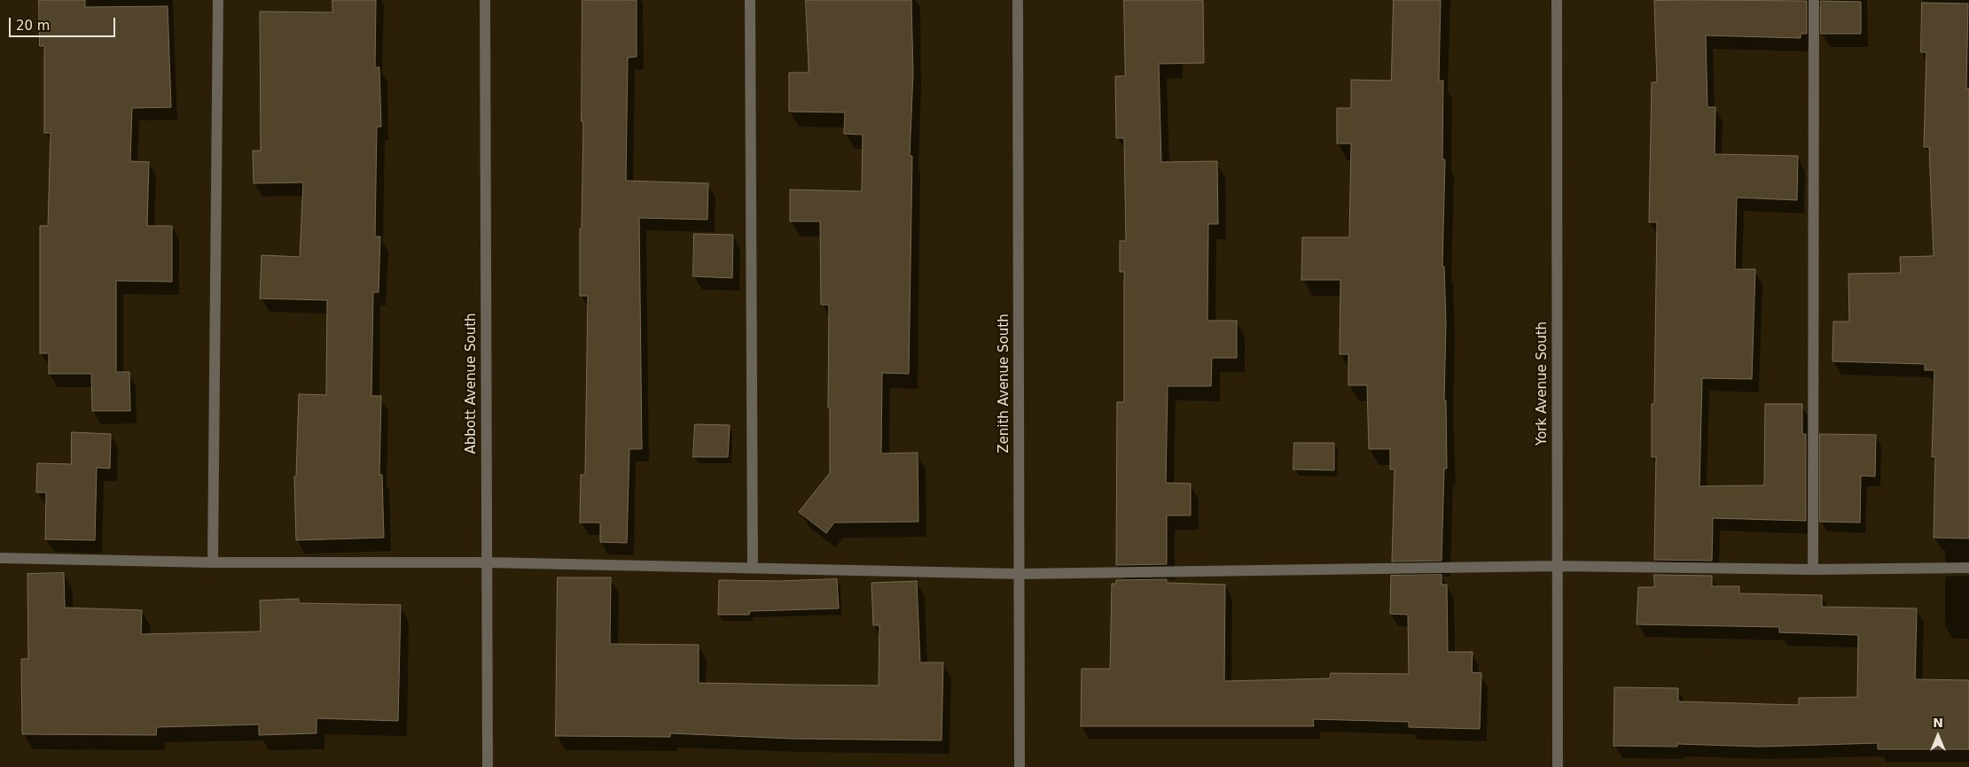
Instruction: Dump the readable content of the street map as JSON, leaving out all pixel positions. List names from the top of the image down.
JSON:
{
  "streets": {
    "street": ["Abbott Avenue South", "Zenith Avenue South", "York Avenue South"]
  },
  "scale_bar": "20 m",
  "north": "top"
}
